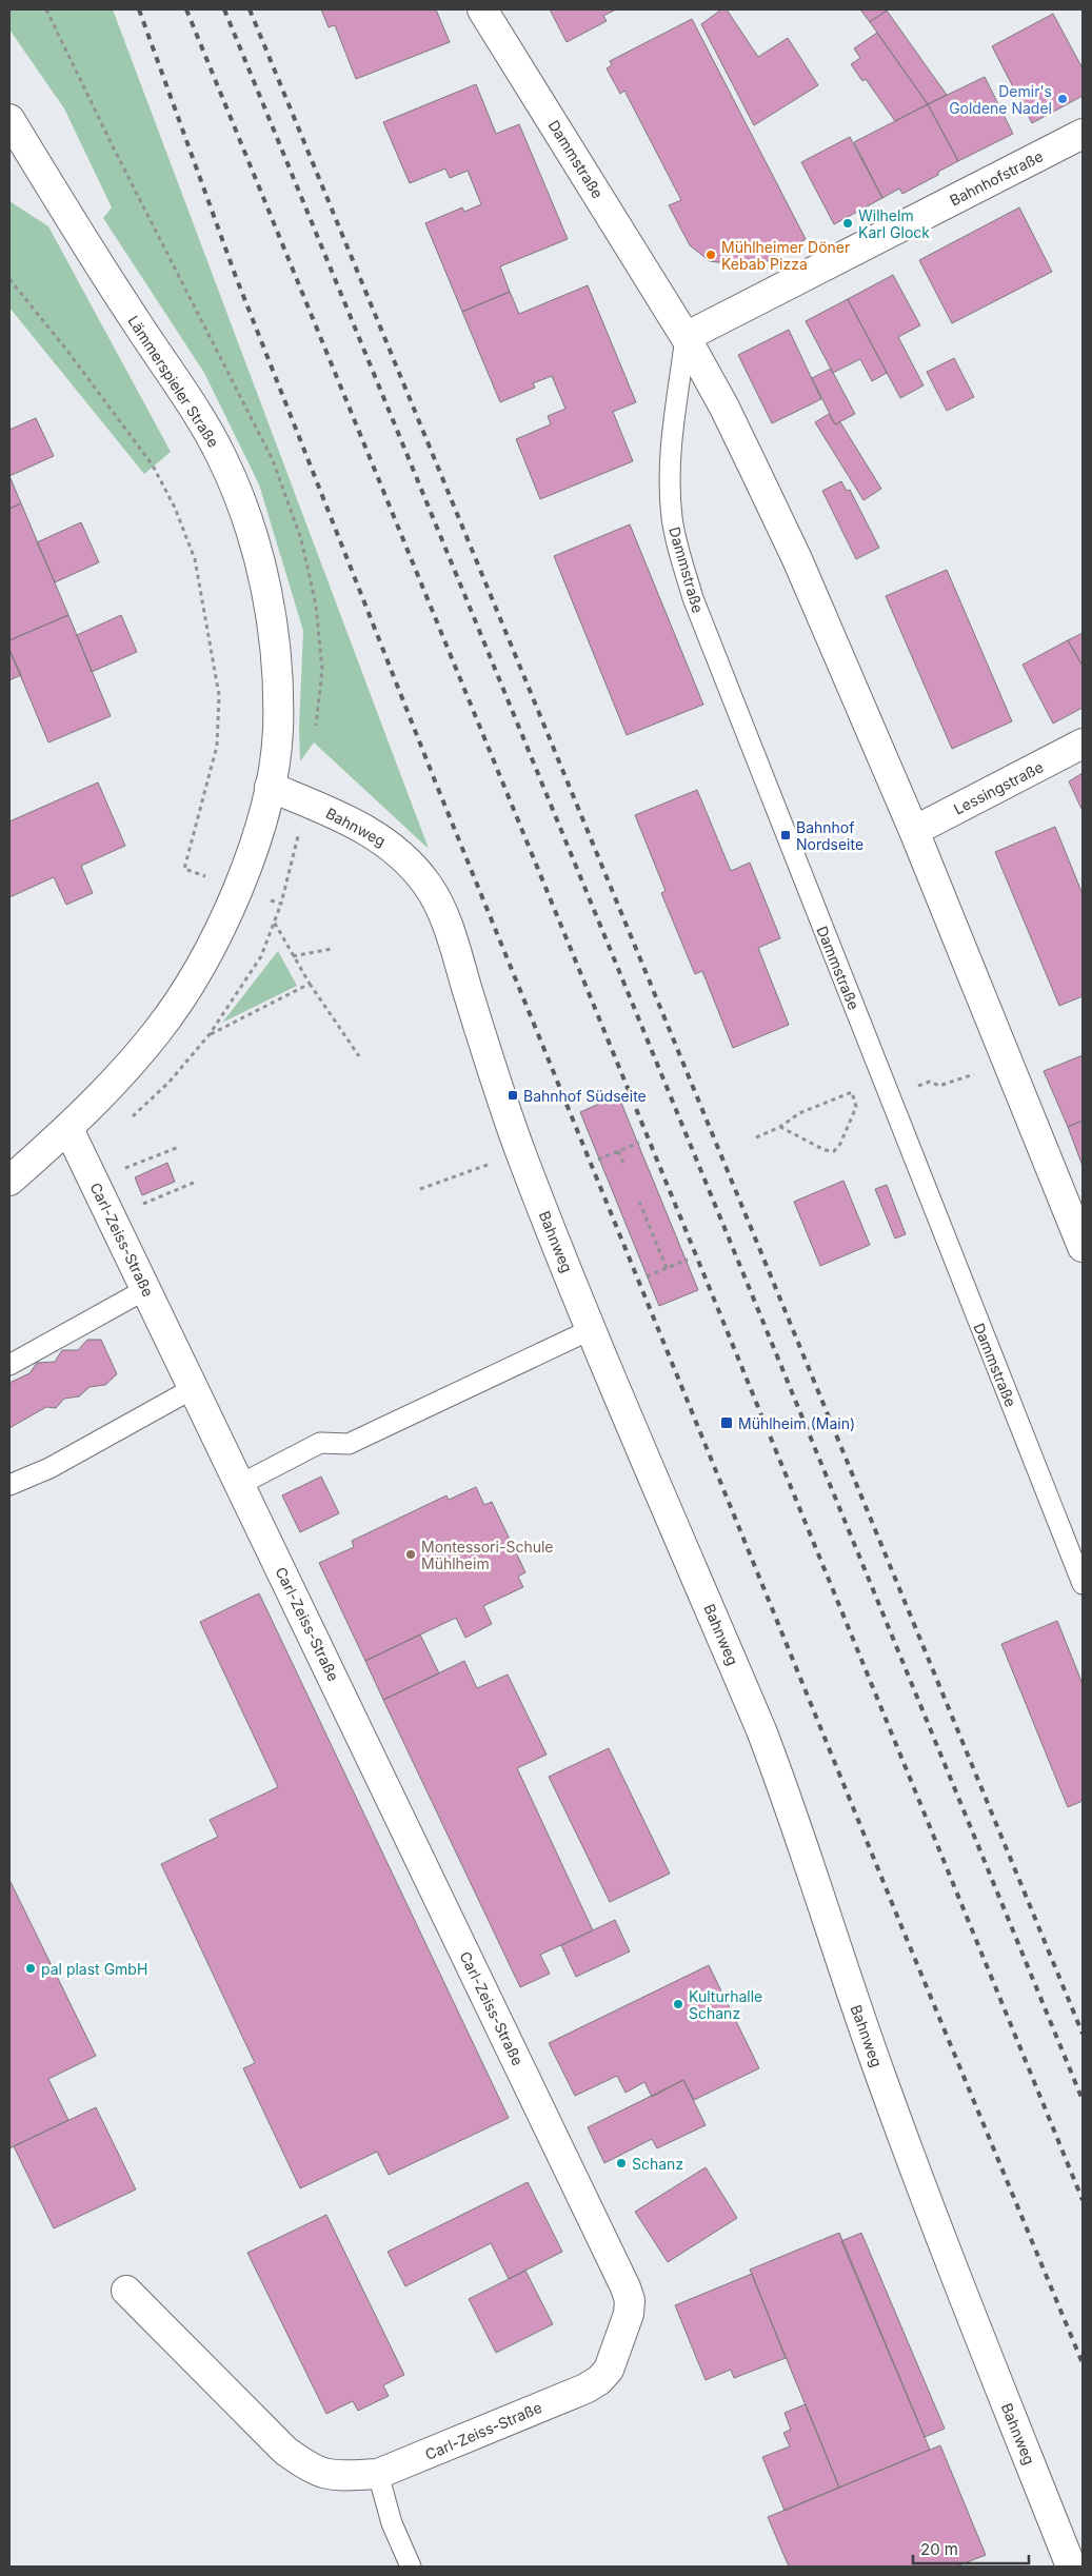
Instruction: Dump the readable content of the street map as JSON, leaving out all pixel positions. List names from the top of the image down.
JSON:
{
  "streets": {
    "street": [
      "Dammstraße",
      "Bahnhofstraße",
      "Lämmerspieler Straße",
      "Lessingstraße",
      "Bahnweg",
      "Carl-Zeiss-Straße"
    ]
  },
  "crossings": [
    ["Dammstraße", "Bahnhofstraße"],
    ["Dammstraße", "Lessingstraße"],
    ["Lämmerspieler Straße", "Bahnweg"],
    ["Lämmerspieler Straße", "Carl-Zeiss-Straße"]
  ],
  "places": {
    "other": [
      "Demir's Goldene Nadel",
      "Wilhelm Karl Glock",
      "Mühlheimer Döner Kebab Pizza",
      "Montessori-Schule Mühlheim",
      "pal plast GmbH",
      "Kulturhalle Schanz",
      "Schanz"
    ],
    "transit": ["Bahnhof Nordseite", "Bahnhof Südseite", "Mühlheim (Main)"]
  },
  "scale_bar": "20 m"
}
